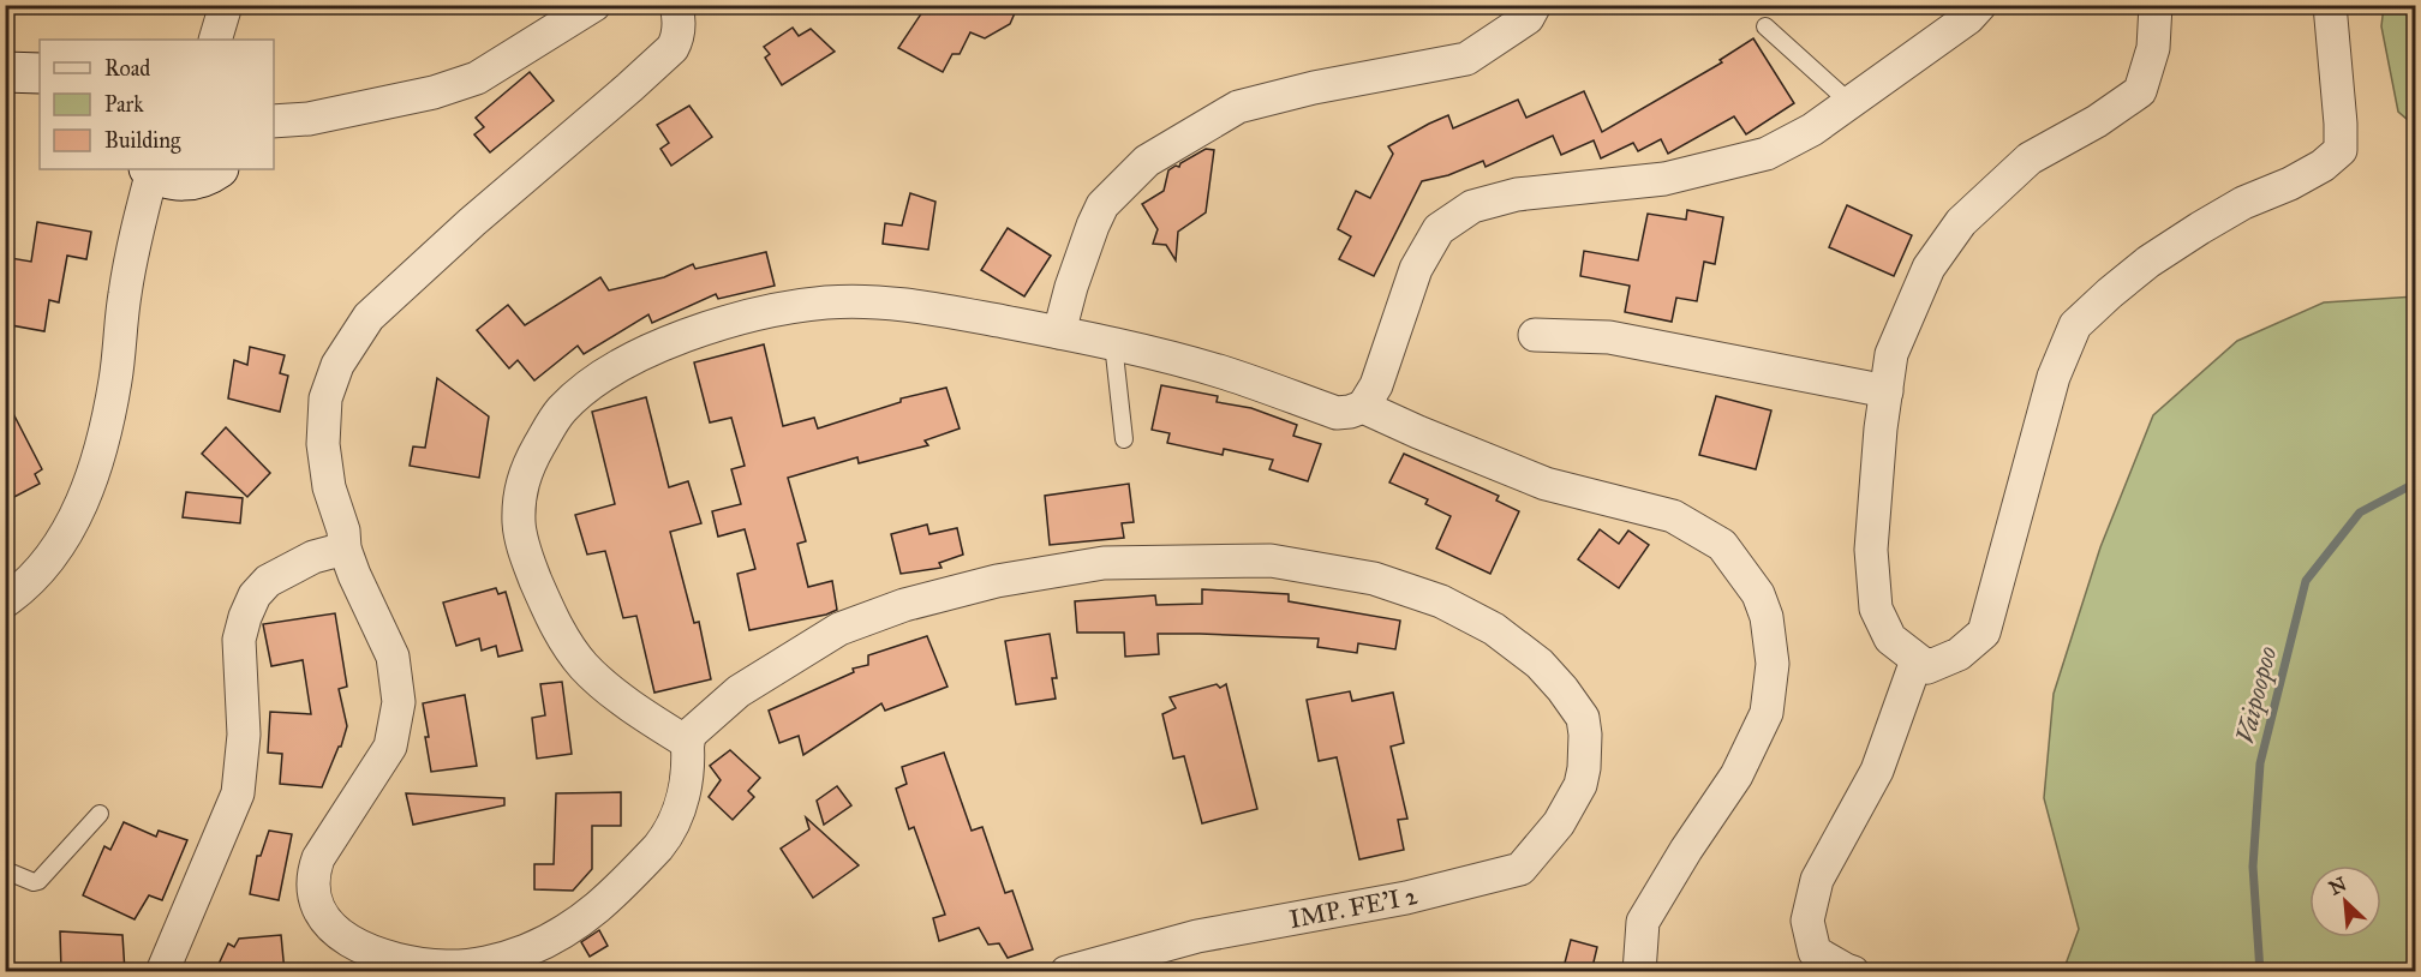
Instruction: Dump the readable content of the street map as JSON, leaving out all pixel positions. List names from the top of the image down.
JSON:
{
  "streets": {
    "street": ["IMP. FE'I 2"]
  },
  "water": ["Vaipoopoo"],
  "legend": ["Road", "Park", "Building"],
  "north": "top left"
}
